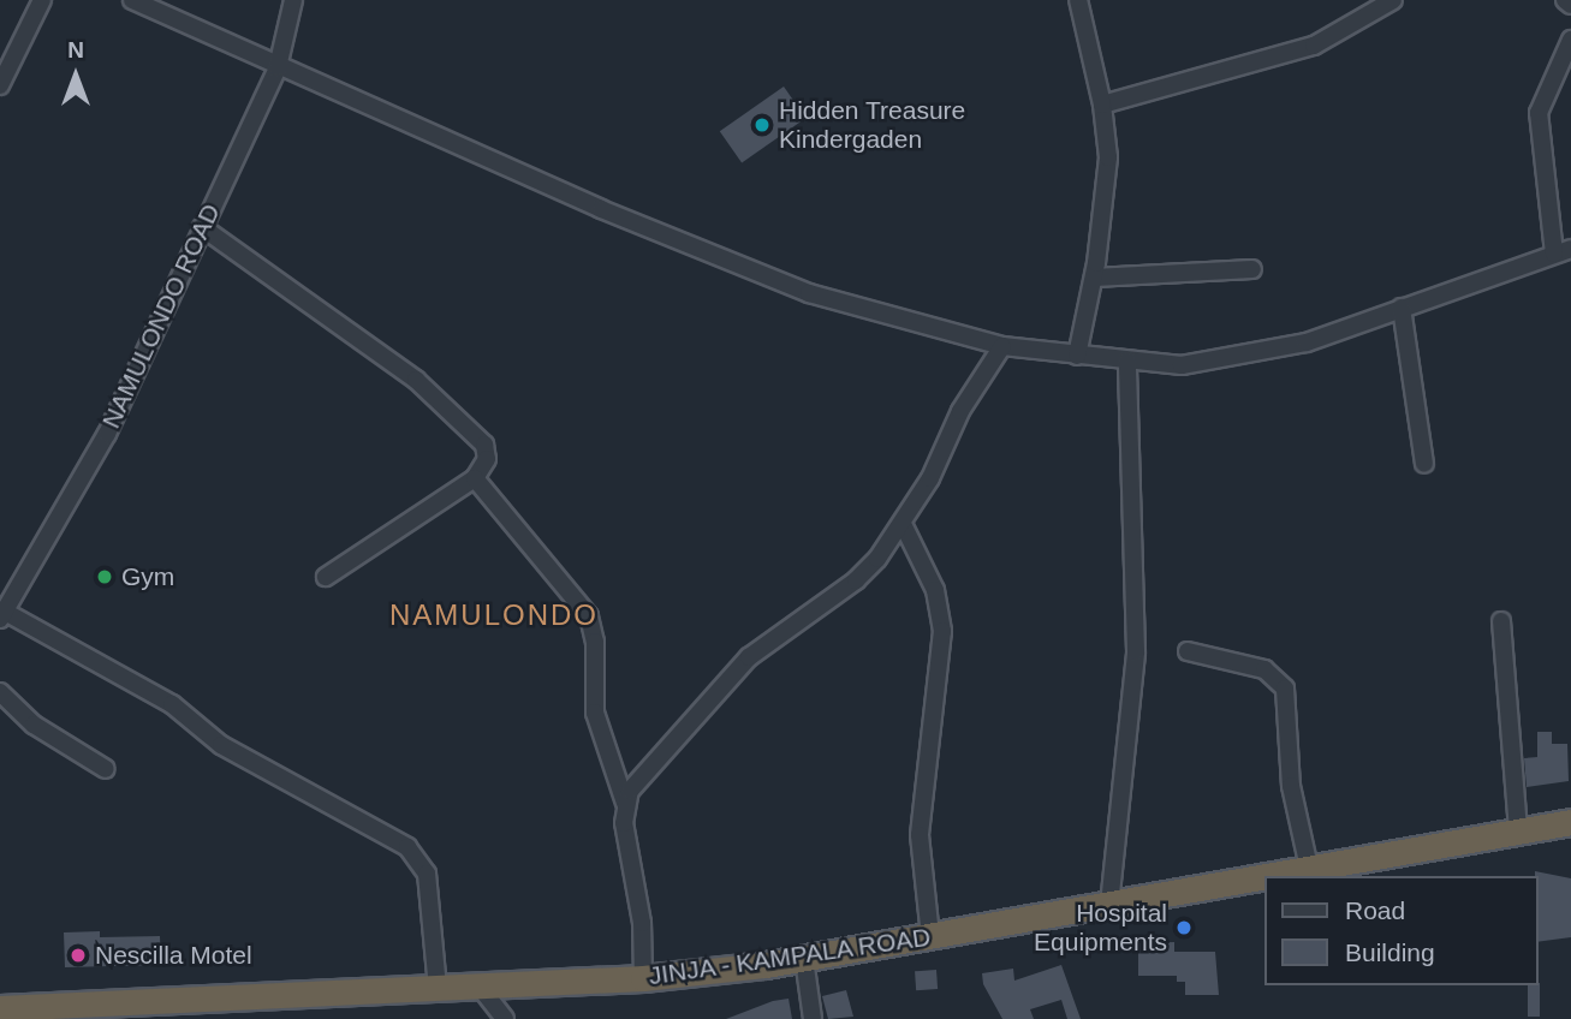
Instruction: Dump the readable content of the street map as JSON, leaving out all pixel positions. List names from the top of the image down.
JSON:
{
  "streets": {
    "highway": ["JINJA - KAMPALA ROAD"],
    "street": ["NAMULONDO ROAD"]
  },
  "districts": ["NAMULONDO"],
  "places": [
    "Hidden Treasure Kindergaden",
    "Gym",
    "Hospital Equipments",
    "Nescilla Motel"
  ],
  "legend": ["Road", "Building"],
  "north": "top"
}
